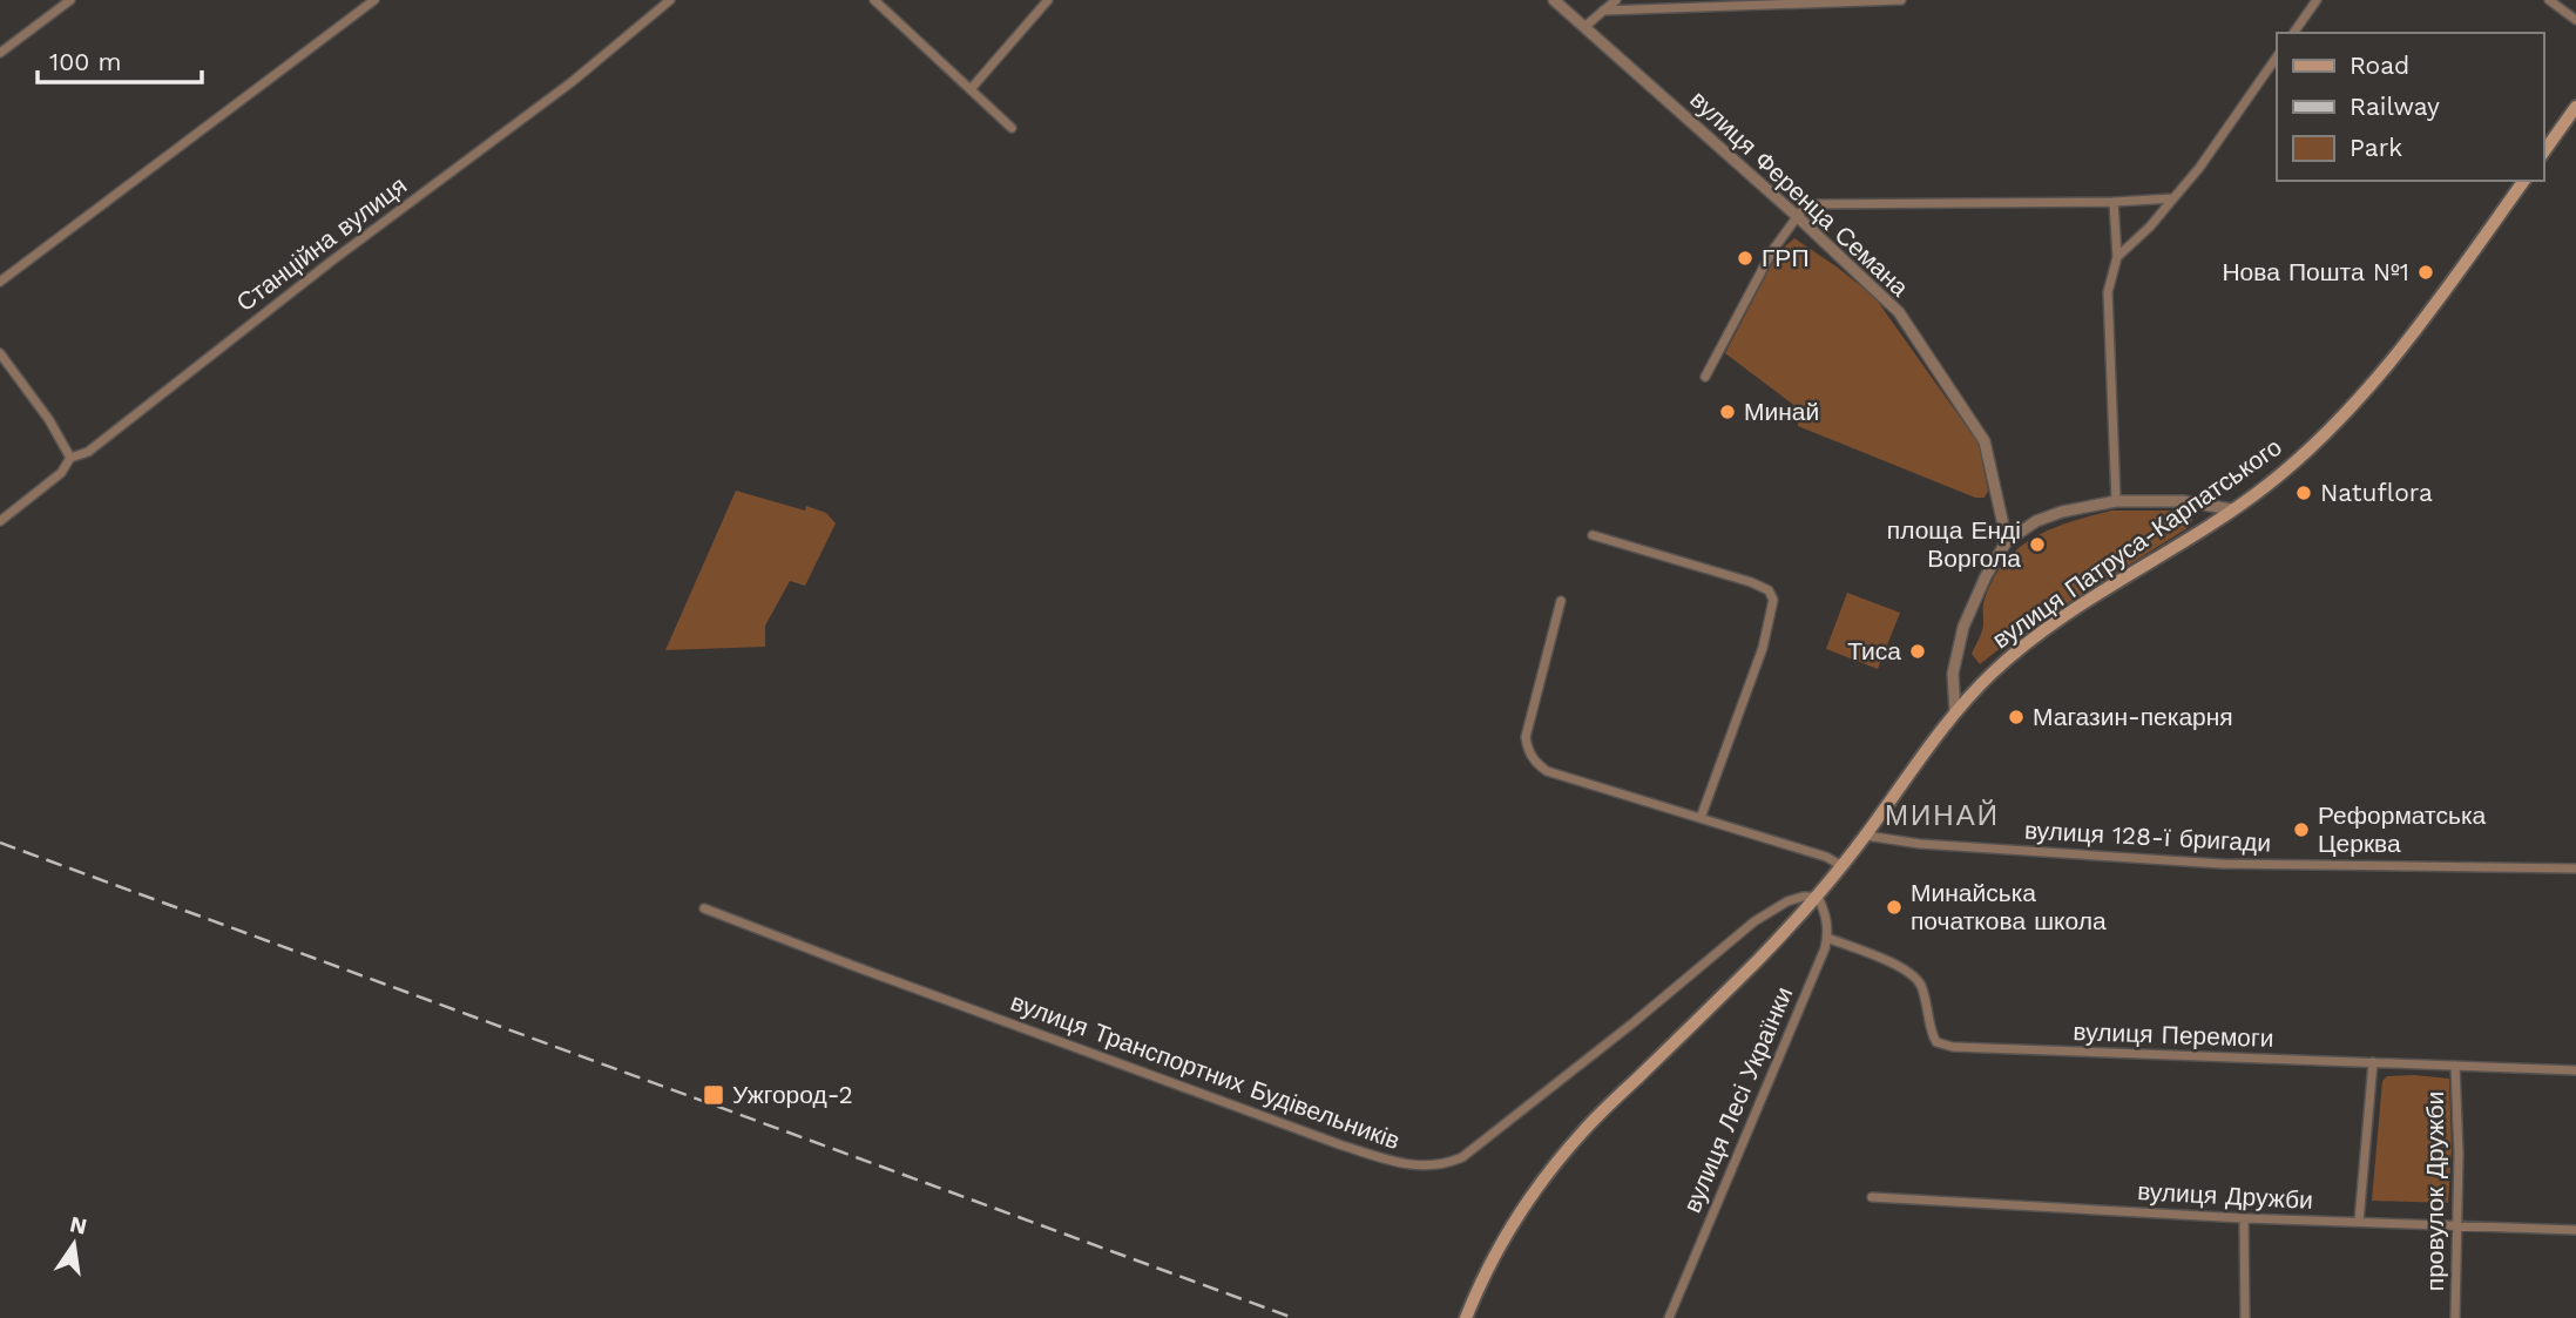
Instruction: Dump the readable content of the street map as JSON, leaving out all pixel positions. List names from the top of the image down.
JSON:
{
  "streets": {
    "main road": ["вулиця Патруса-Карпатського"],
    "street": [
      "вулиця Ференца Семана",
      "Станційна вулиця",
      "вулиця 128-ї бригади",
      "вулиця Перемоги",
      "вулиця Транспортних Будівельників",
      "вулиця Лесі Українки",
      "провулок Дружби",
      "вулиця Дружби"
    ]
  },
  "crossings": [
    ["вулиця Перемоги", "вулиця Лесі Українки"],
    ["вулиця Перемоги", "провулок Дружби"],
    ["провулок Дружби", "вулиця Дружби"]
  ],
  "districts": ["МИНАЙ"],
  "places": {
    "other": [
      "ГРП",
      "Нова Пошта №1",
      "Минай",
      "Natuflora",
      "площа Енді Воргола",
      "Тиса",
      "Магазин-пекарня",
      "Реформатська Церква",
      "Минайська початкова школа"
    ],
    "transit": ["Ужгород-2"]
  },
  "legend": ["Road", "Railway", "Park"],
  "scale_bar": "100 m",
  "north": "top"
}
